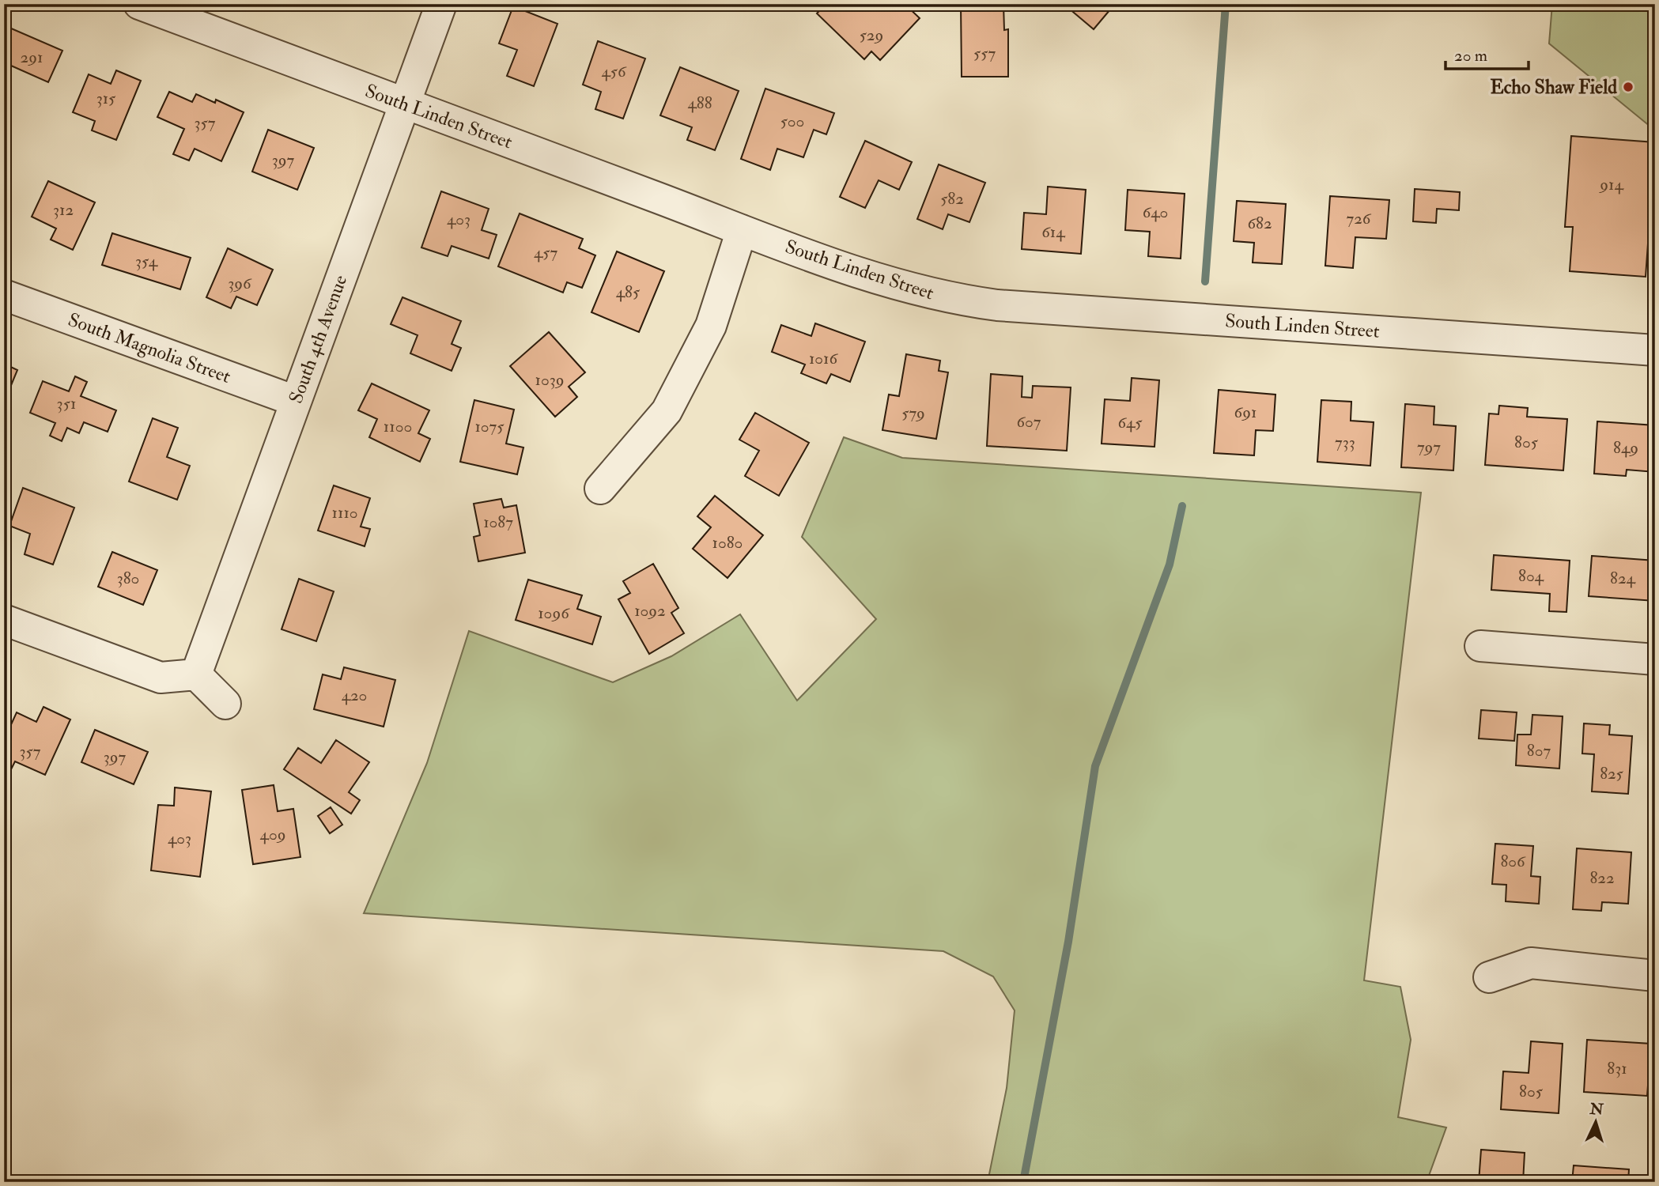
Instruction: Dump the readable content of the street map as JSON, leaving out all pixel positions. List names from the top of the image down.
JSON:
{
  "streets": {
    "street": ["South Linden Street", "South 4th Avenue", "South Magnolia Street"]
  },
  "crossings": [
    ["South Linden Street", "South 4th Avenue"],
    ["South 4th Avenue", "South Magnolia Street"]
  ],
  "places": ["Echo Shaw Field"],
  "house_numbers": [
    "529",
    "557",
    "291",
    "456",
    "315",
    "488",
    "500",
    "357",
    "397",
    "914",
    "582",
    "312",
    "640",
    "726",
    "403",
    "682",
    "614",
    "457",
    "354",
    "396",
    "485",
    "1016",
    "1039",
    "351",
    "691",
    "579",
    "607",
    "645",
    "1100",
    "1075",
    "733",
    "805",
    "797",
    "849",
    "1110",
    "1087",
    "1080",
    "804",
    "380",
    "824",
    "1092",
    "1096",
    "420",
    "807",
    "357",
    "397",
    "825",
    "409",
    "403",
    "806",
    "822",
    "831",
    "805"
  ],
  "scale_bar": "20 m",
  "north": "top"
}
